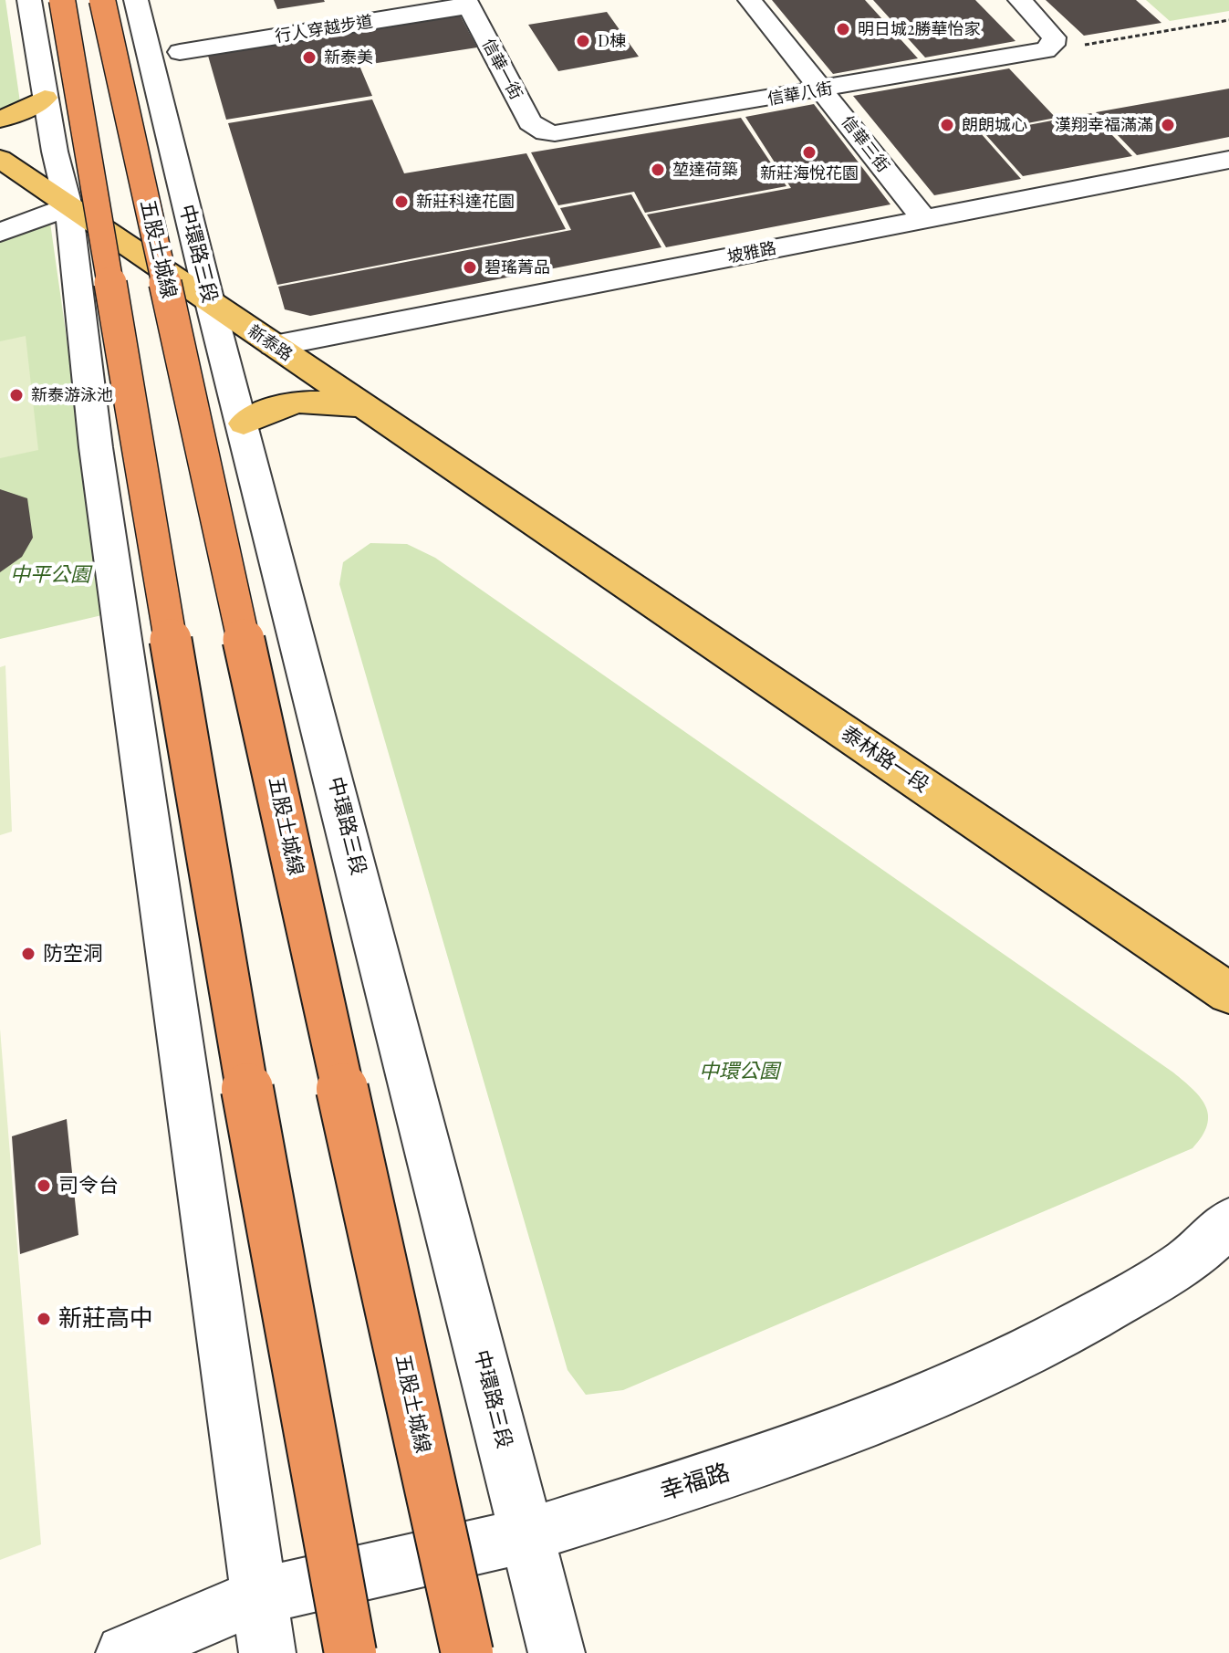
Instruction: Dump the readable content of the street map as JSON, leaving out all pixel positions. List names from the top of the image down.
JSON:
{
  "streets": {
    "highway": ["五股土城線"],
    "main road": ["新泰路", "泰林路一段"],
    "street": [
      "行人穿越步道",
      "信華一街",
      "信華八街",
      "信華三街",
      "坡雅路",
      "中環路三段",
      "幸福路"
    ]
  },
  "crossings": [
    ["行人穿越步道", "信華一街"],
    ["信華一街", "信華八街"],
    ["信華八街", "信華三街"],
    ["信華三街", "坡雅路"],
    ["坡雅路", "新泰路"],
    ["中環路三段", "新泰路"],
    ["中環路三段", "幸福路"],
    ["新泰路", "泰林路一段"]
  ],
  "parks": ["中平公園", "中環公園"],
  "places": [
    "明日城2勝華怡家",
    "D棟",
    "新泰美",
    "朗朗城心",
    "漢翔幸福滿滿",
    "新莊海悅花園",
    "堃達荷築",
    "新莊科達花園",
    "碧瑤菁品",
    "新泰游泳池",
    "防空洞",
    "司令台",
    "新莊高中"
  ]
}
